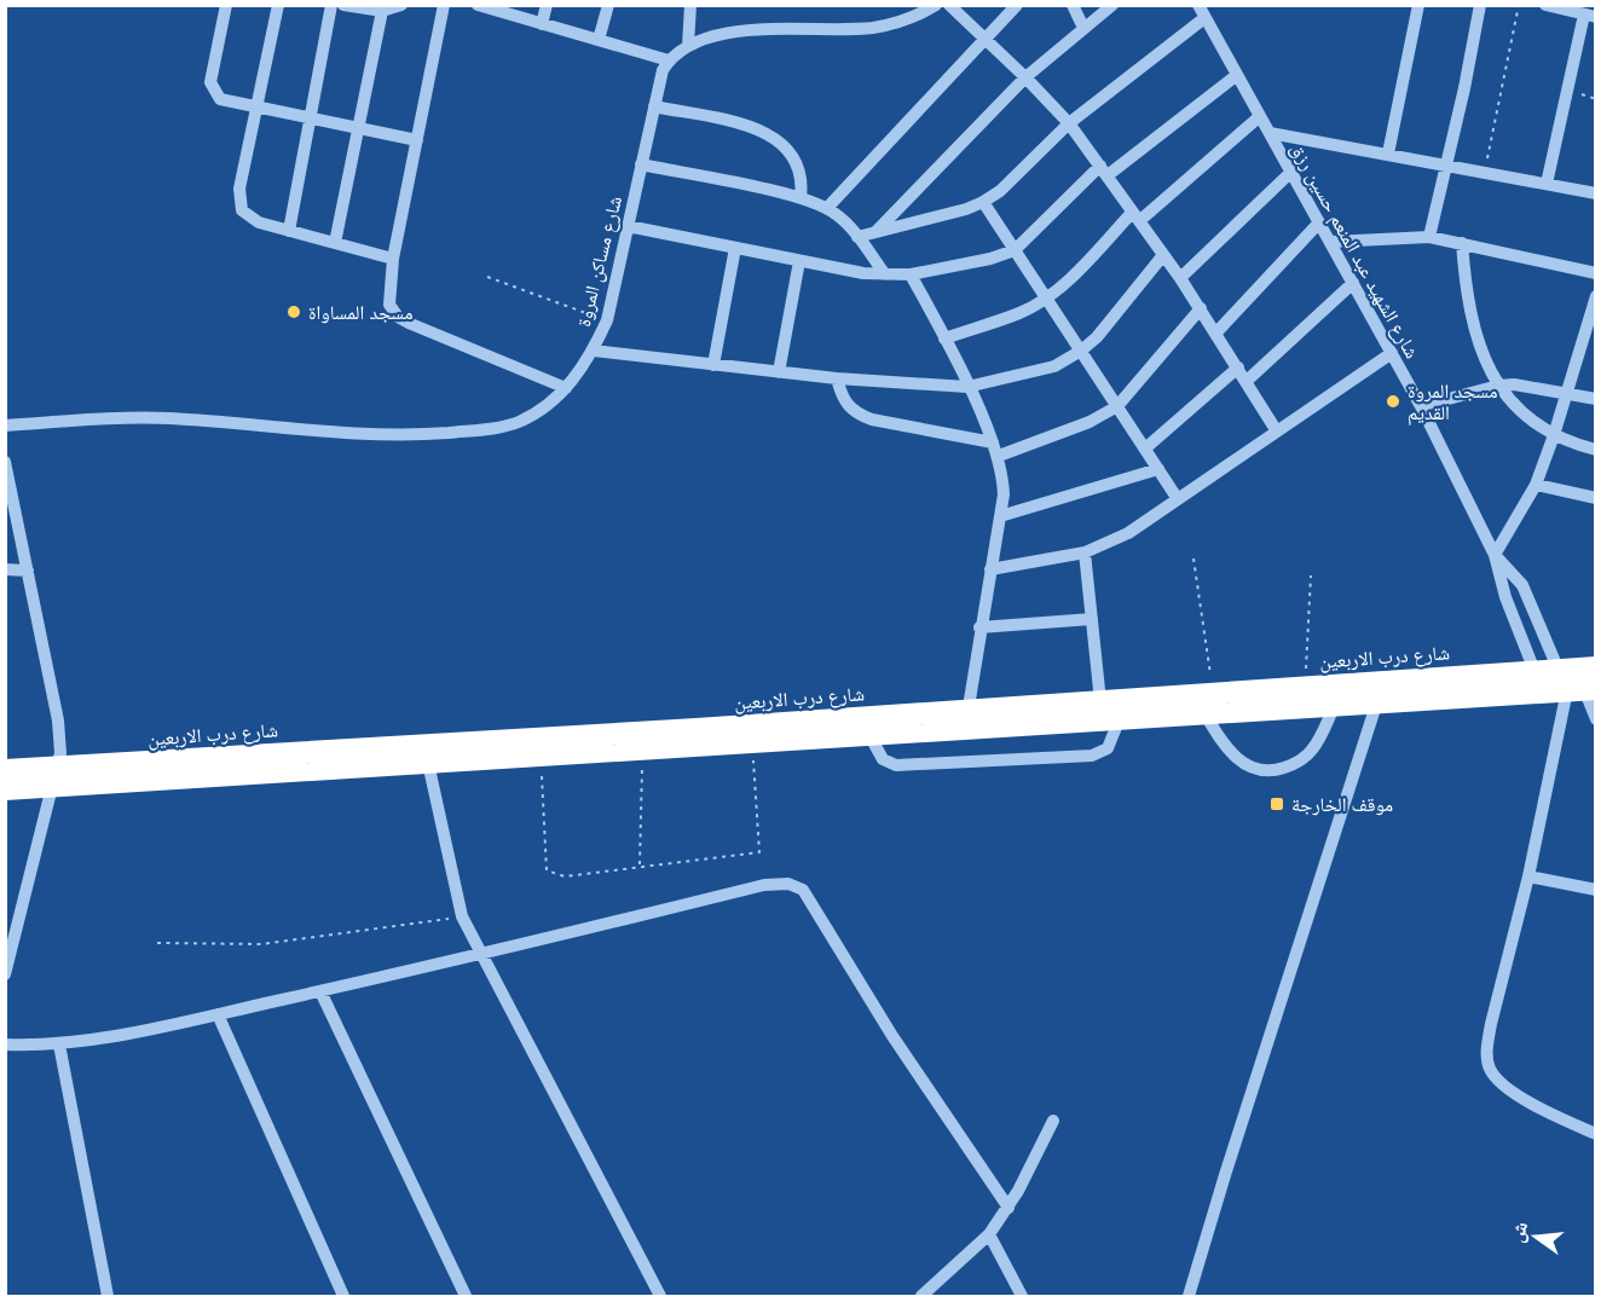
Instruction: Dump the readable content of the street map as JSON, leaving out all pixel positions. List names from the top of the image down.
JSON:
{
  "streets": {
    "highway": ["شارع درب الاربعين"],
    "street": ["شارع الشهيد عبد المنعم حسين رزق", "شارع مساكن المروة"]
  },
  "crossings": [
    ["شارع الشهيد عبد المنعم حسين رزق", "شارع درب الاربعين"]
  ],
  "places": {
    "other": ["مسجد المساواة", "مسجد المروة القديم"],
    "transit": ["موقف الخارجة"]
  },
  "north": "left"
}
